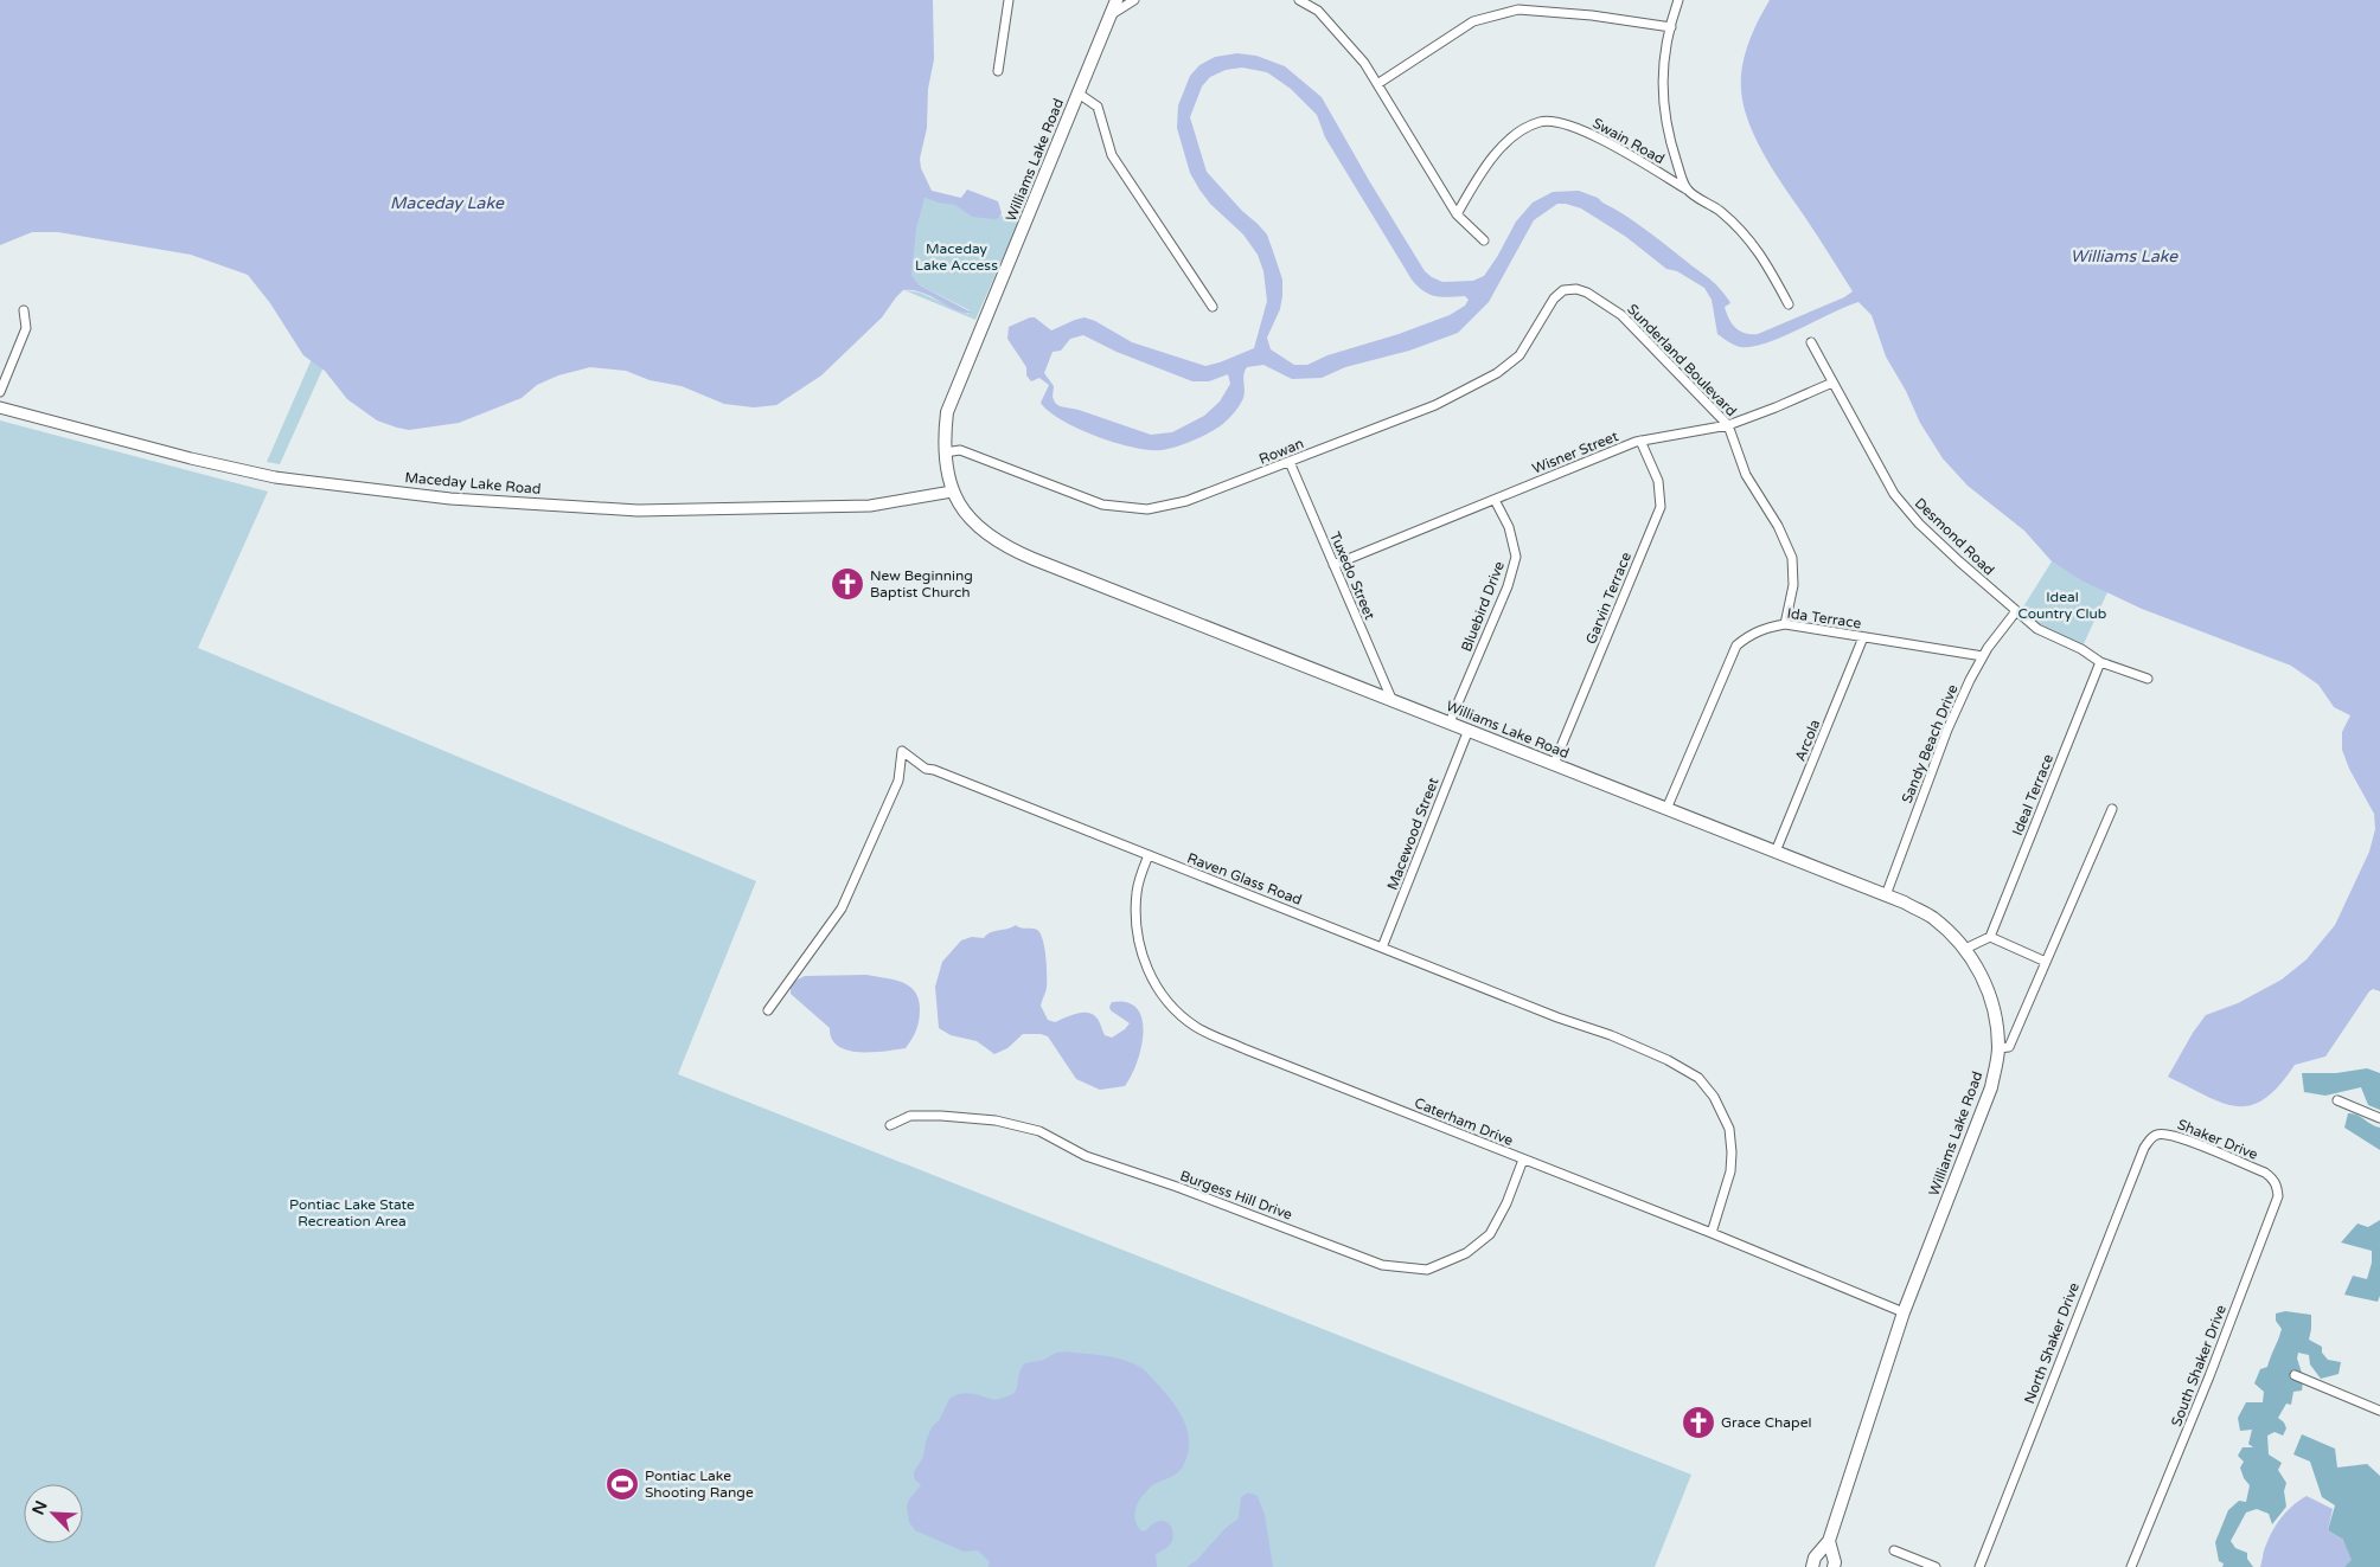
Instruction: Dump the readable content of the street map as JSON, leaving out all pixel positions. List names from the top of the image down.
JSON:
{
  "streets": {
    "main road": ["Williams Lake Road"],
    "street": [
      "Swain Road",
      "Sunderland Boulevard",
      "Rowan",
      "Wisner Street",
      "Maceday Lake Road",
      "Desmond Road",
      "Tuxedo Street",
      "Garvin Terrace",
      "Bluebird Drive",
      "Ida Terrace",
      "Arcola",
      "Sandy Beach Drive",
      "Ideal Terrace",
      "Macewood Street",
      "Raven Glass Road",
      "Caterham Drive",
      "Shaker Drive",
      "Burgess Hill Drive",
      "North Shaker Drive",
      "South Shaker Drive"
    ]
  },
  "crossings": [
    ["Williams Lake Road", "Rowan"],
    ["Williams Lake Road", "Maceday Lake Road"],
    ["Williams Lake Road", "Tuxedo Street"],
    ["Williams Lake Road", "Garvin Terrace"],
    ["Williams Lake Road", "Bluebird Drive"],
    ["Williams Lake Road", "Ida Terrace"],
    ["Williams Lake Road", "Arcola"],
    ["Williams Lake Road", "Sandy Beach Drive"],
    ["Williams Lake Road", "Macewood Street"],
    ["Williams Lake Road", "Caterham Drive"],
    ["Sunderland Boulevard", "Rowan"],
    ["Sunderland Boulevard", "Wisner Street"],
    ["Sunderland Boulevard", "Ida Terrace"],
    ["Rowan", "Tuxedo Street"],
    ["Wisner Street", "Desmond Road"],
    ["Wisner Street", "Tuxedo Street"],
    ["Wisner Street", "Garvin Terrace"],
    ["Wisner Street", "Bluebird Drive"],
    ["Desmond Road", "Sandy Beach Drive"],
    ["Desmond Road", "Ideal Terrace"],
    ["Ida Terrace", "Arcola"],
    ["Ida Terrace", "Sandy Beach Drive"],
    ["Macewood Street", "Raven Glass Road"],
    ["Raven Glass Road", "Caterham Drive"],
    ["Caterham Drive", "Burgess Hill Drive"],
    ["Shaker Drive", "North Shaker Drive"],
    ["Shaker Drive", "South Shaker Drive"]
  ],
  "water": ["Maceday Lake", "Williams Lake"],
  "parks": ["Maceday Lake Access", "Ideal Country Club", "Pontiac Lake State Recreation Area"],
  "places": {
    "church": ["New Beginning Baptist Church", "Grace Chapel"],
    "sports": ["Pontiac Lake Shooting Range"]
  },
  "north": "top left"
}
